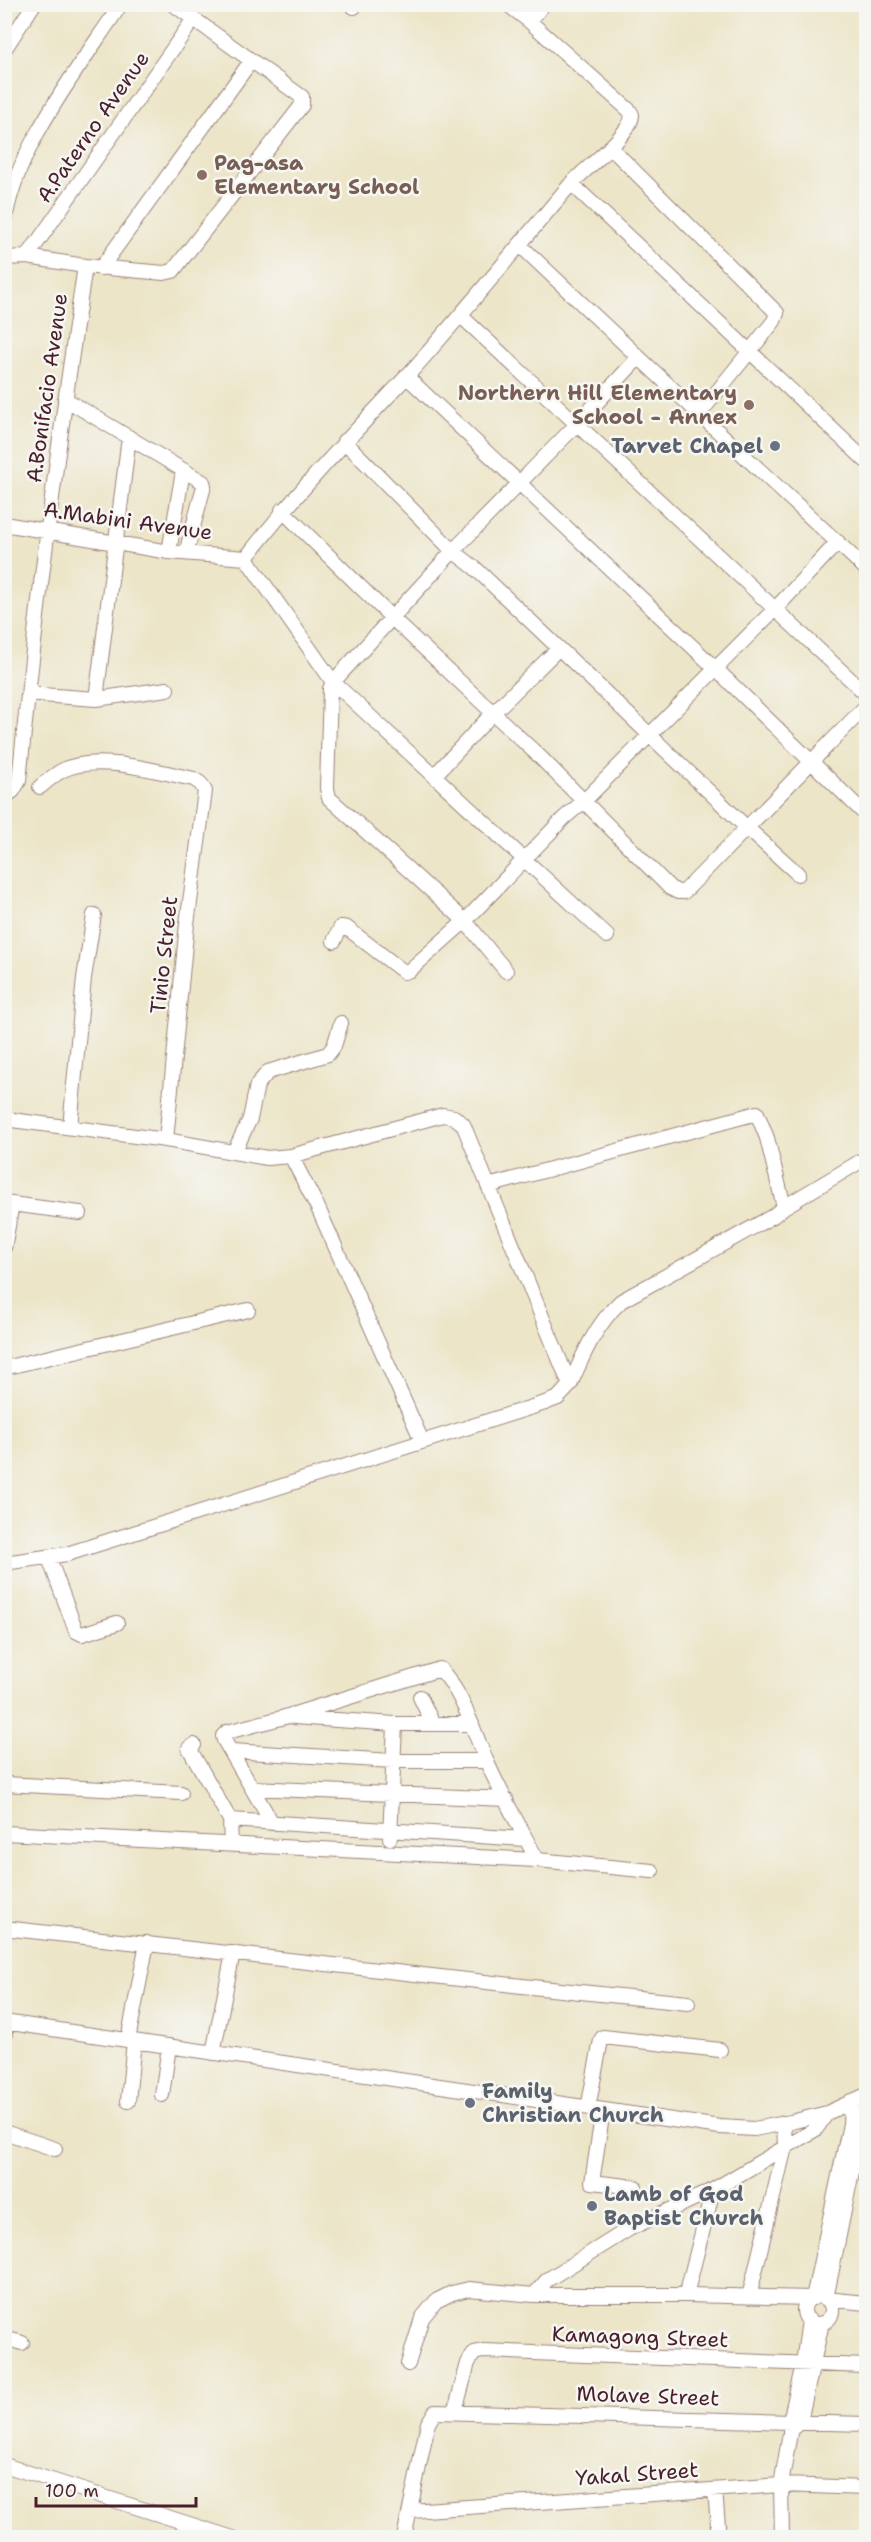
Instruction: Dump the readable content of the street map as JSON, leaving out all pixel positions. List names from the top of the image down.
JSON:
{
  "streets": {
    "street": [
      "A.Paterno Avenue",
      "A.Bonifacio Avenue",
      "A.Mabini Avenue",
      "Tinio Street",
      "Kamagong Street",
      "Molave Street",
      "Yakal Street"
    ]
  },
  "crossings": [
    ["A.Bonifacio Avenue", "A.Mabini Avenue"],
    ["Kamagong Street", "Molave Street"],
    ["Molave Street", "Yakal Street"]
  ],
  "places": [
    "Pag-asa Elementary School",
    "Northern Hill Elementary School - Annex",
    "Tarvet Chapel",
    "Family Christian Church",
    "Lamb of God Baptist Church"
  ],
  "scale_bar": "100 m"
}
